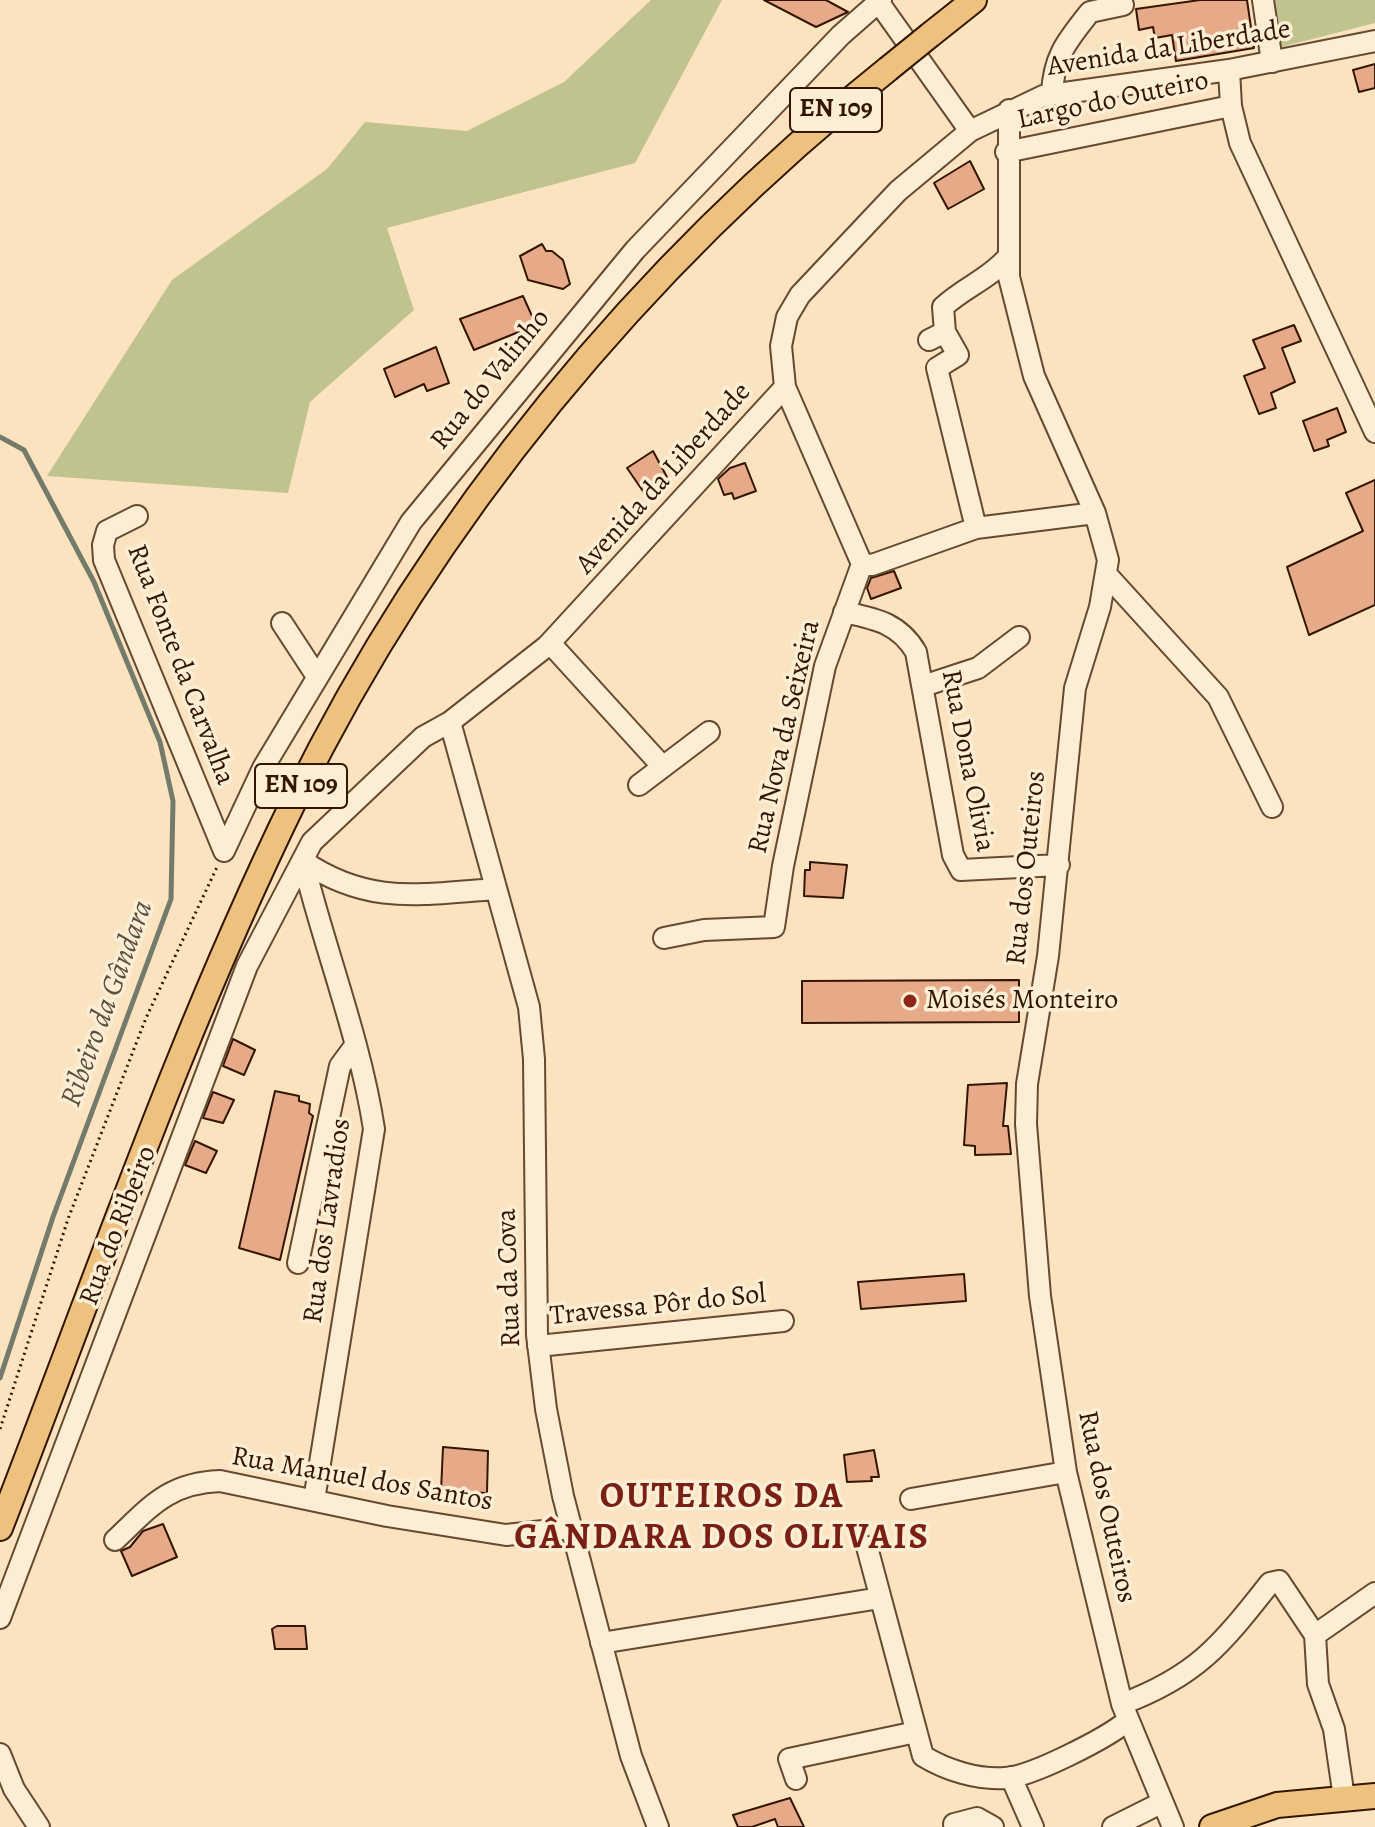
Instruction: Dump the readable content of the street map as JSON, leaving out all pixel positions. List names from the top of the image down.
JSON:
{
  "streets": {
    "main road": ["EN 109"],
    "street": [
      "Avenida da Liberdade",
      "Largo do Outeiro",
      "Rua do Valinho",
      "Rua Fonte da Carvalha",
      "Rua Nova da Seixeira",
      "Rua Dona Olivia",
      "Rua dos Outeiros",
      "Rua dos Lavradios",
      "Rua do Ribeiro",
      "Rua da Cova",
      "Travessa Pôr do Sol",
      "Rua Manuel dos Santos"
    ]
  },
  "crossings": [
    ["Avenida da Liberdade", "Rua dos Outeiros"],
    ["Avenida da Liberdade", "Rua do Ribeiro"],
    ["Avenida da Liberdade", "Rua da Cova"],
    ["Largo do Outeiro", "Rua dos Outeiros"],
    ["Rua do Valinho", "Rua Fonte da Carvalha"],
    ["Rua Nova da Seixeira", "Rua Dona Olivia"],
    ["Rua Dona Olivia", "Rua dos Outeiros"],
    ["Rua dos Lavradios", "Rua do Ribeiro"],
    ["Rua dos Lavradios", "Rua Manuel dos Santos"],
    ["Rua do Ribeiro", "Rua da Cova"],
    ["Rua da Cova", "Travessa Pôr do Sol"],
    ["Rua da Cova", "Rua Manuel dos Santos"]
  ],
  "districts": ["OUTEIROS DA GÂNDARA DOS OLIVAIS"],
  "water": ["Ribeiro da Gândara"],
  "places": ["Moisés Monteiro"]
}
